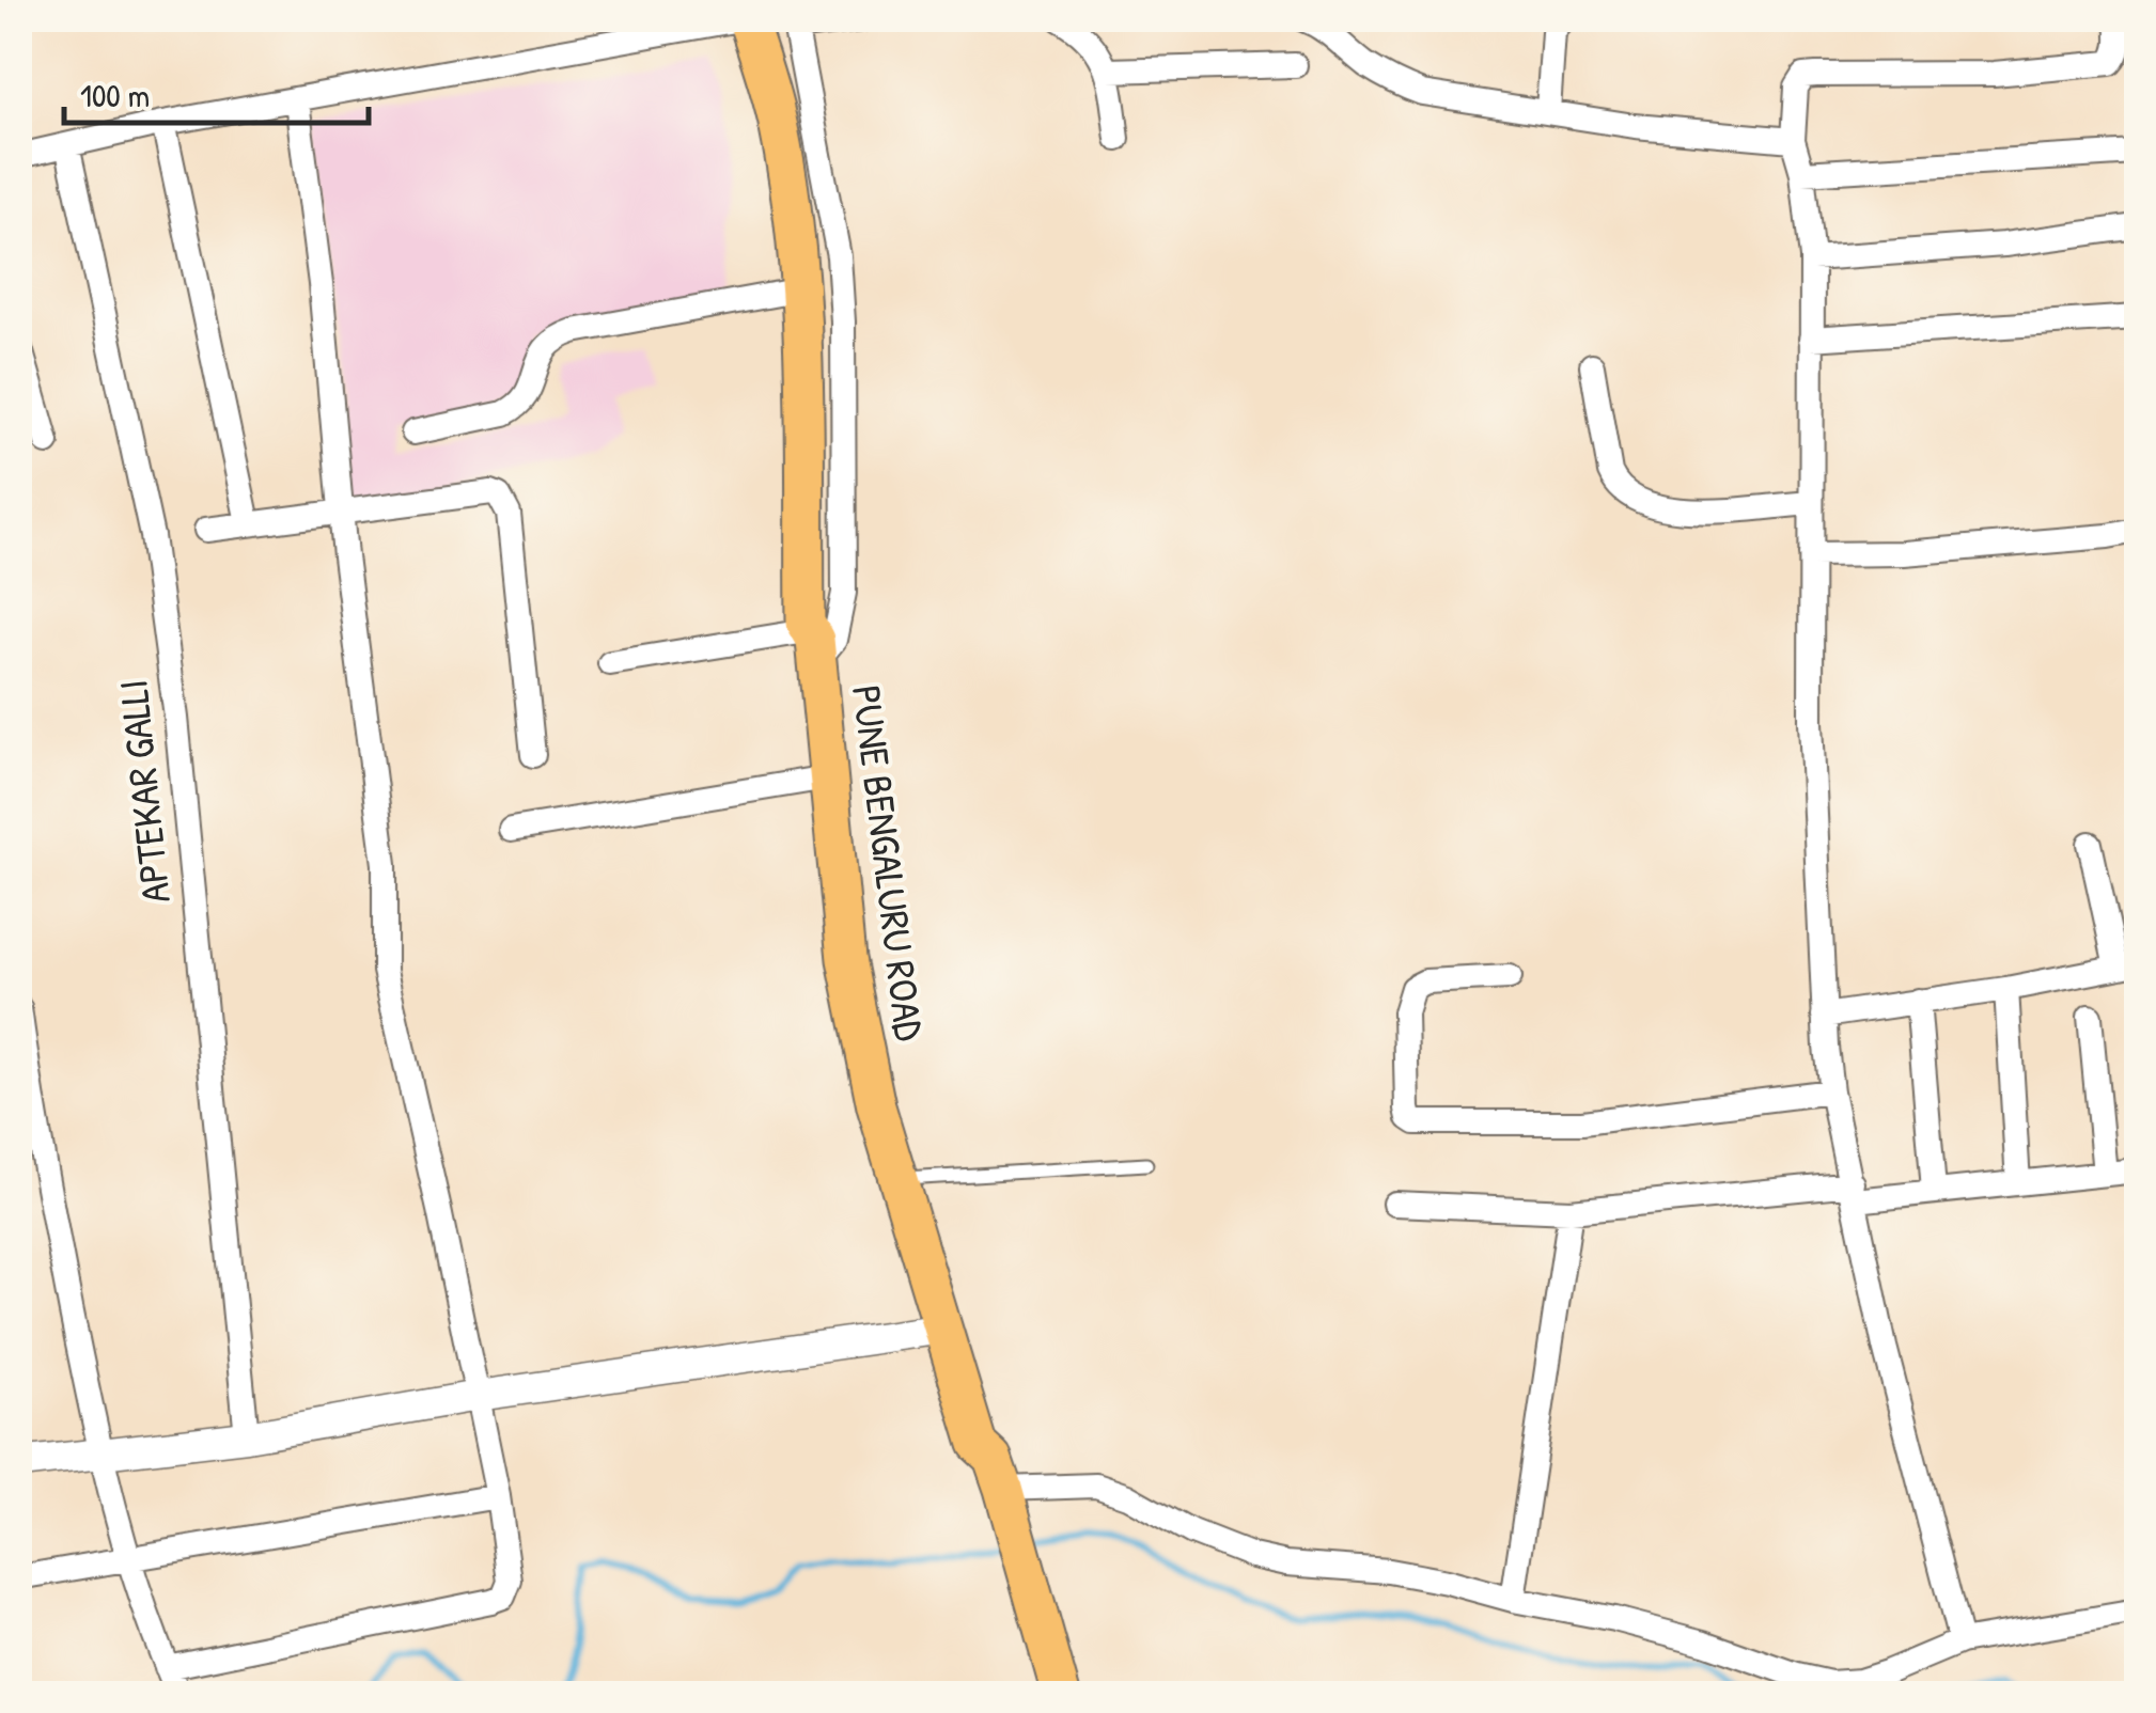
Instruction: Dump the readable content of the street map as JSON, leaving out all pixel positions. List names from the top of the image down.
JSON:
{
  "streets": {
    "main road": ["PUNE BENGALURU ROAD"],
    "street": ["APTEKAR GALLI"]
  },
  "scale_bar": "100 m"
}
